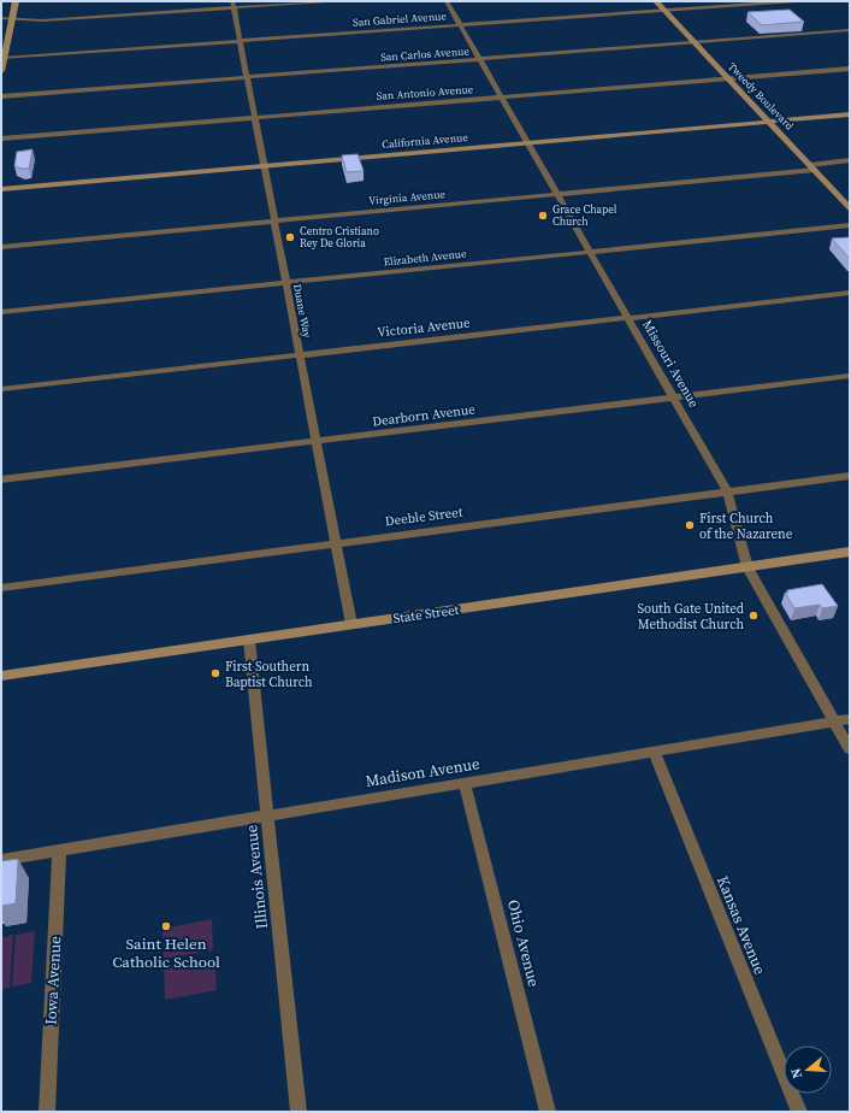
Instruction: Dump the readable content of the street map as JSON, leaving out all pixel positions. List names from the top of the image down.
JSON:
{
  "streets": {
    "main road": ["Tweedy Boulevard", "California Avenue", "State Street"],
    "street": [
      "San Gabriel Avenue",
      "San Carlos Avenue",
      "San Antonio Avenue",
      "Virginia Avenue",
      "Elizabeth Avenue",
      "Duane Way",
      "Victoria Avenue",
      "Missouri Avenue",
      "Dearborn Avenue",
      "Deeble Street",
      "Madison Avenue",
      "Illinois Avenue",
      "Kansas Avenue",
      "Ohio Avenue",
      "Iowa Avenue"
    ]
  },
  "crossings": [
    ["San Gabriel Avenue", "Tweedy Boulevard"],
    ["San Gabriel Avenue", "Duane Way"],
    ["San Gabriel Avenue", "Missouri Avenue"],
    ["San Carlos Avenue", "Tweedy Boulevard"],
    ["San Carlos Avenue", "Duane Way"],
    ["San Carlos Avenue", "Missouri Avenue"],
    ["San Antonio Avenue", "Tweedy Boulevard"],
    ["San Antonio Avenue", "Duane Way"],
    ["San Antonio Avenue", "Missouri Avenue"],
    ["Tweedy Boulevard", "California Avenue"],
    ["Tweedy Boulevard", "Virginia Avenue"],
    ["California Avenue", "Duane Way"],
    ["California Avenue", "Missouri Avenue"],
    ["Virginia Avenue", "Duane Way"],
    ["Virginia Avenue", "Missouri Avenue"],
    ["Elizabeth Avenue", "Duane Way"],
    ["Elizabeth Avenue", "Missouri Avenue"],
    ["Duane Way", "Victoria Avenue"],
    ["Duane Way", "Dearborn Avenue"],
    ["Duane Way", "Deeble Street"],
    ["Duane Way", "State Street"],
    ["Victoria Avenue", "Missouri Avenue"],
    ["Missouri Avenue", "Dearborn Avenue"],
    ["Missouri Avenue", "Deeble Street"],
    ["Missouri Avenue", "State Street"],
    ["Missouri Avenue", "Madison Avenue"],
    ["State Street", "Illinois Avenue"],
    ["Madison Avenue", "Illinois Avenue"],
    ["Madison Avenue", "Kansas Avenue"],
    ["Madison Avenue", "Ohio Avenue"],
    ["Madison Avenue", "Iowa Avenue"]
  ],
  "places": [
    "Grace Chapel Church",
    "Centro Cristiano Rey De Gloria",
    "First Church of the Nazarene",
    "South Gate United Methodist Church",
    "First Southern Baptist Church",
    "Saint Helen Catholic School"
  ],
  "north": "left"
}
